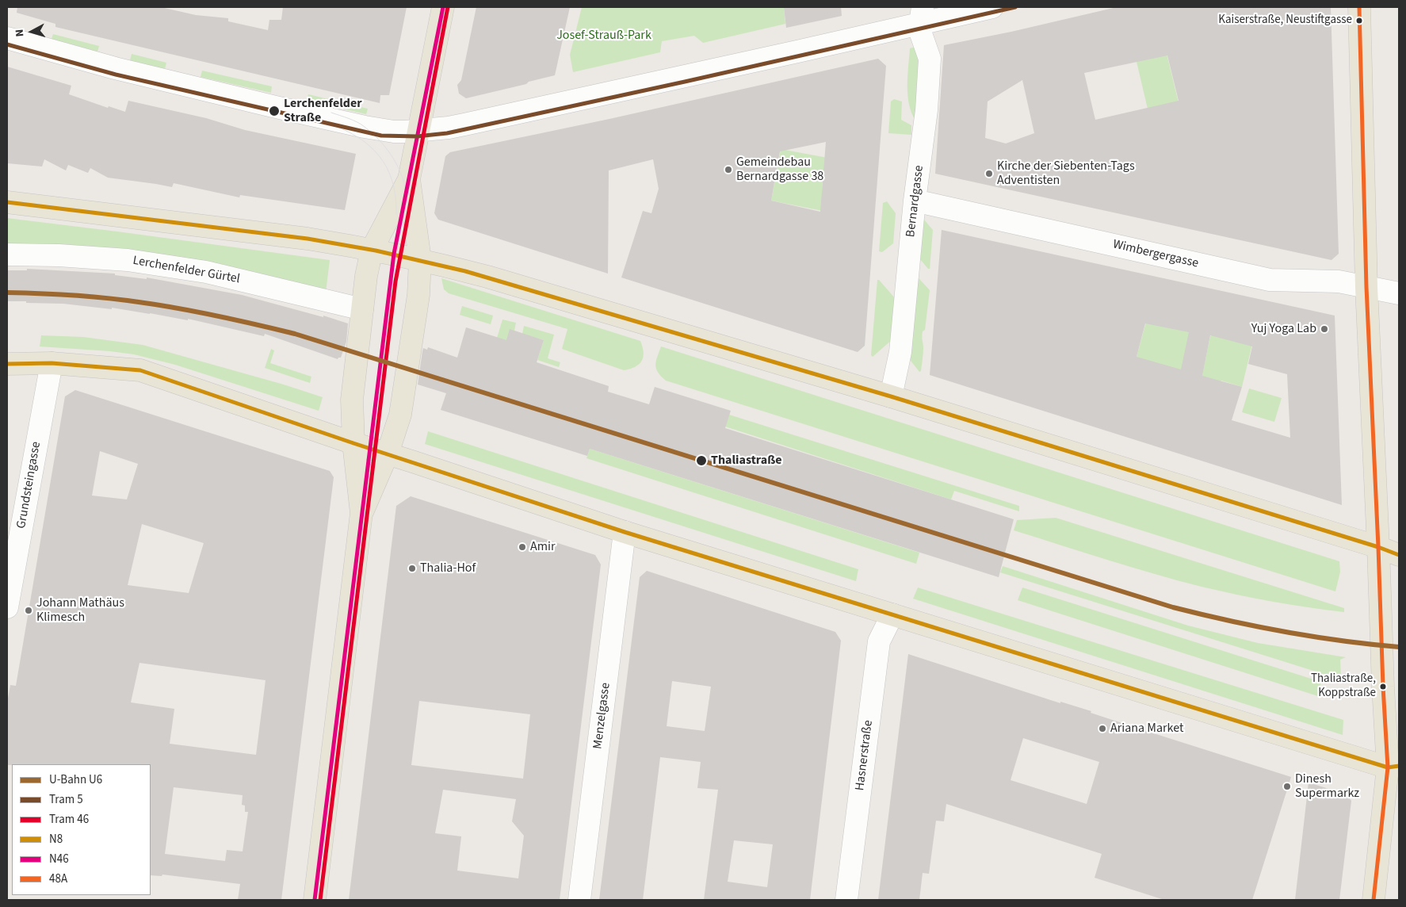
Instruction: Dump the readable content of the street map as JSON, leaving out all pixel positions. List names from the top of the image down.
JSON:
{
  "streets": {
    "street": [
      "Bernardgasse",
      "Wimbergergasse",
      "Lerchenfelder Gürtel",
      "Grundsteingasse",
      "Menzelgasse",
      "Hasnerstraße"
    ]
  },
  "crossings": [
    ["Bernardgasse", "Wimbergergasse"]
  ],
  "parks": ["Josef-Strauß-Park"],
  "places": [
    "Kaiserstraße, Neustiftgasse",
    "Lerchenfelder Straße",
    "Gemeindebau Bernardgasse 38",
    "Kirche der Siebenten-Tags Adventisten",
    "Yuj Yoga Lab",
    "Thaliastraße",
    "Amir",
    "Thalia-Hof",
    "Johann Mathäus Klimesch",
    "Thaliastraße, Koppstraße",
    "Ariana Market",
    "Dinesh Supermarkz"
  ],
  "lines": [
    "tram line 5",
    "tram line 46",
    "transit line N46",
    "transit line 48A",
    "transit line N8",
    "metro line U6"
  ],
  "legend": [
    "U-Bahn U6",
    "Tram 5",
    "Tram 46",
    "N8",
    "N46",
    "48A"
  ],
  "north": "left"
}
